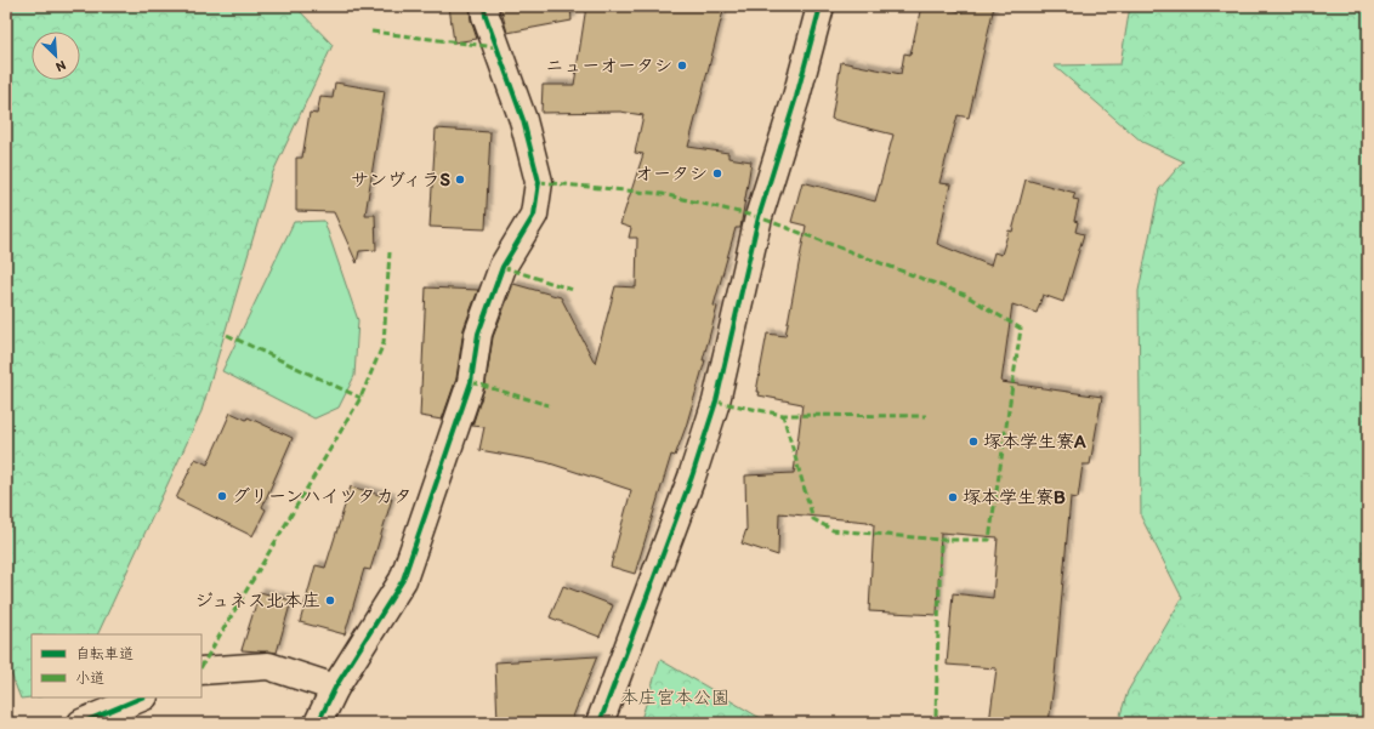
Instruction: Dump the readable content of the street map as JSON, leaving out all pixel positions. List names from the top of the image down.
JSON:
{
  "parks": ["本庄宮本公園"],
  "places": [
    "ニューオータシ",
    "オータシ",
    "サンヴィラS",
    "塚本学生寮A",
    "グリーンハイツタカタ",
    "塚本学生寮B",
    "ジュネス北本庄"
  ],
  "legend": ["自転車道", "小道"],
  "north": "bottom right"
}
